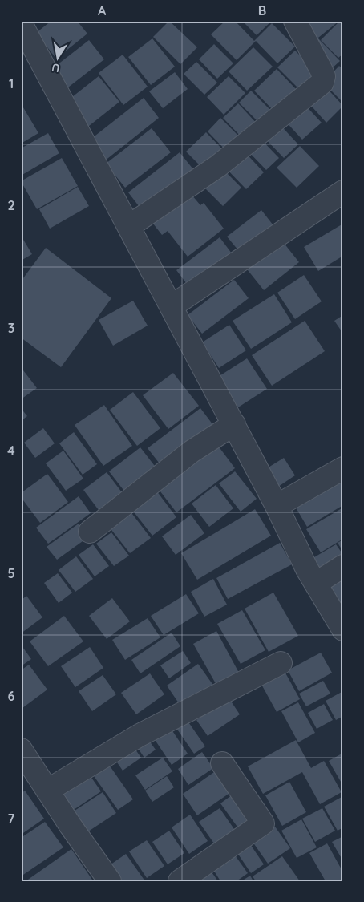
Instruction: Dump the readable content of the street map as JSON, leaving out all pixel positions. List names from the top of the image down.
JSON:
{
  "north": "bottom",
  "grid": {
    "columns": ["A", "B"],
    "rows": [
      "1",
      "2",
      "3",
      "4",
      "5",
      "6",
      "7"
    ]
  }
}
